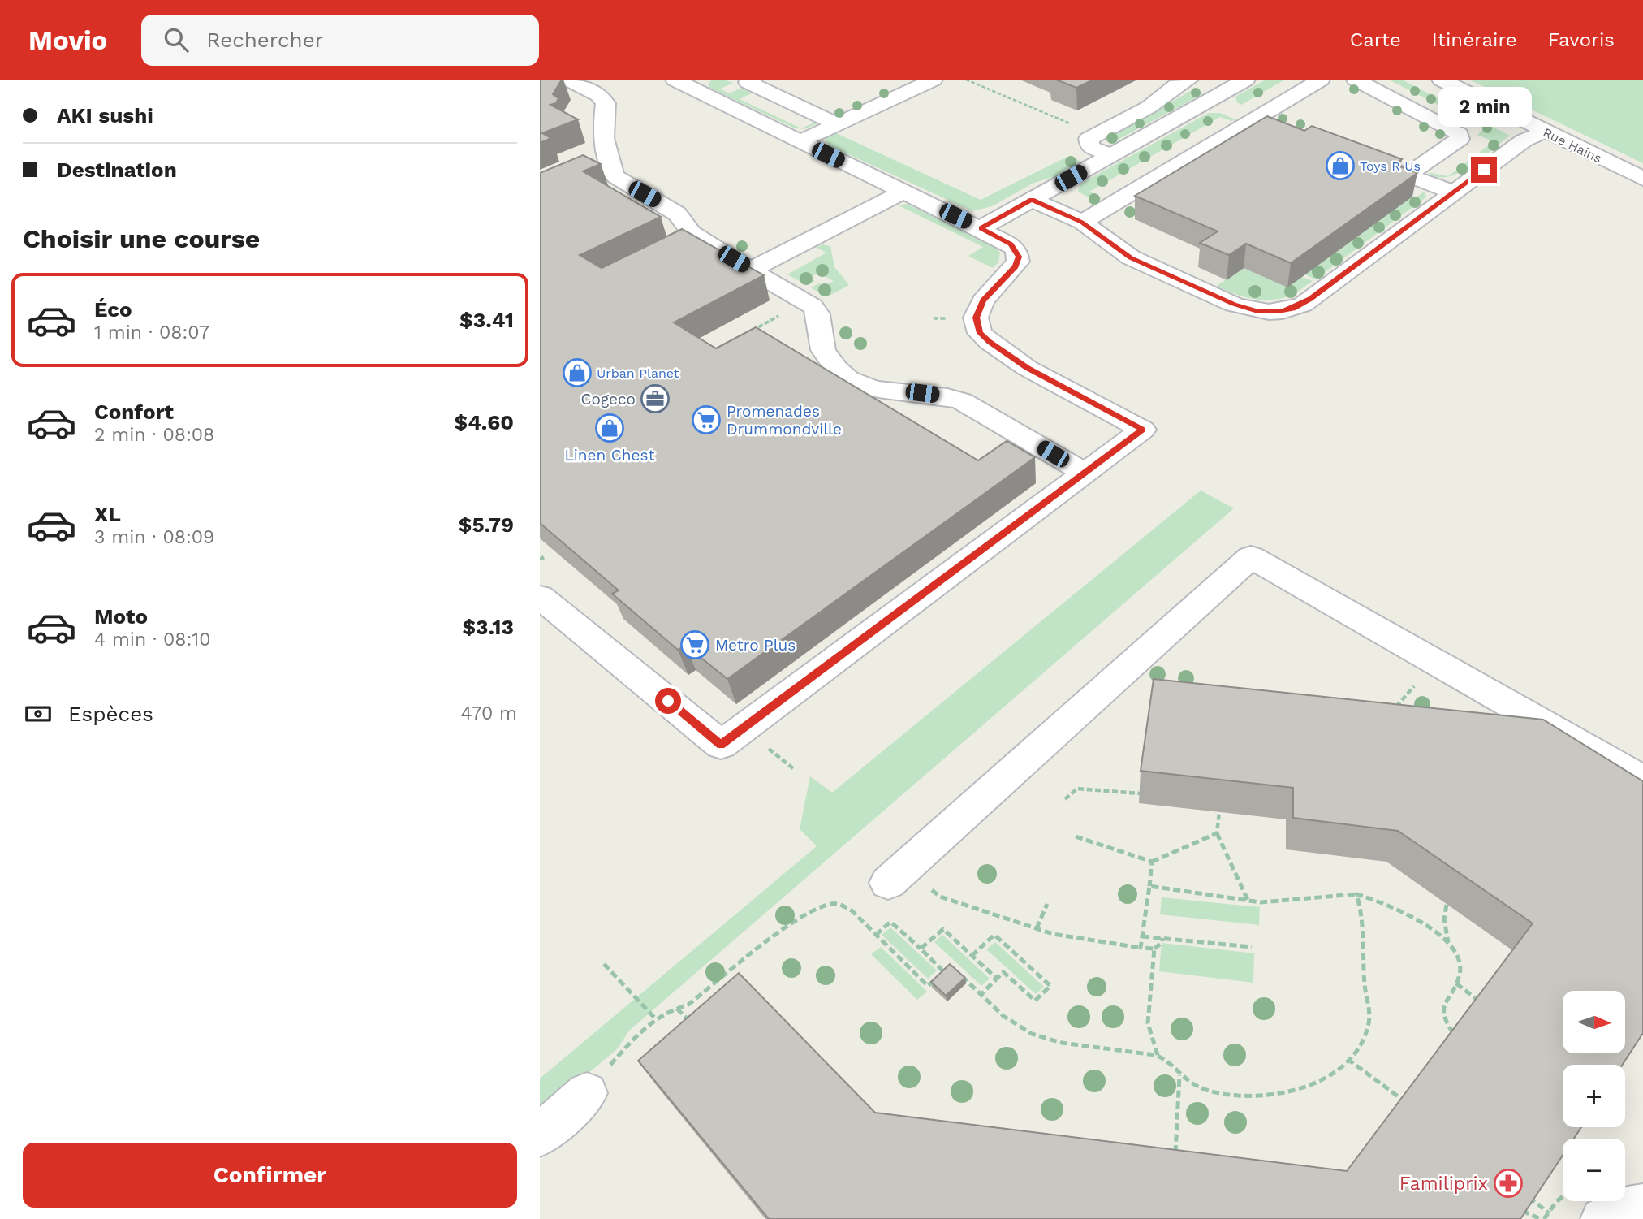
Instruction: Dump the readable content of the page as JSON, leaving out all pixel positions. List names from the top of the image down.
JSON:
{
  "streets": {
    "street": ["Rue Hains"]
  },
  "places": {
    "shop": ["Toys R Us", "Urban Planet", "Linen Chest"],
    "office": ["Cogeco"],
    "supermarket": ["Promenades Drummondville", "Metro Plus"],
    "pharmacy": ["Familiprix"]
  },
  "north": "right",
  "page": {
    "header": "Movio",
    "search": "Rechercher",
    "nav": ["Carte", "Itinéraire", "Favoris"],
    "banner": ["AKI sushi", "Destination"],
    "bubble": "2 min",
    "heading": "Choisir une course",
    "list": [
      {
        "name": "Éco",
        "note": "1 min · 08:07",
        "value": "$3.41"
      },
      {
        "name": "Confort",
        "note": "2 min · 08:08",
        "value": "$4.60"
      },
      {
        "name": "XL",
        "note": "3 min · 08:09",
        "value": "$5.79"
      },
      {
        "name": "Moto",
        "note": "4 min · 08:10",
        "value": "$3.13"
      }
    ],
    "pay": ["Espèces", "470 m"],
    "map_buttons": ["+", "−"],
    "buttons": "Confirmer"
  }
}
